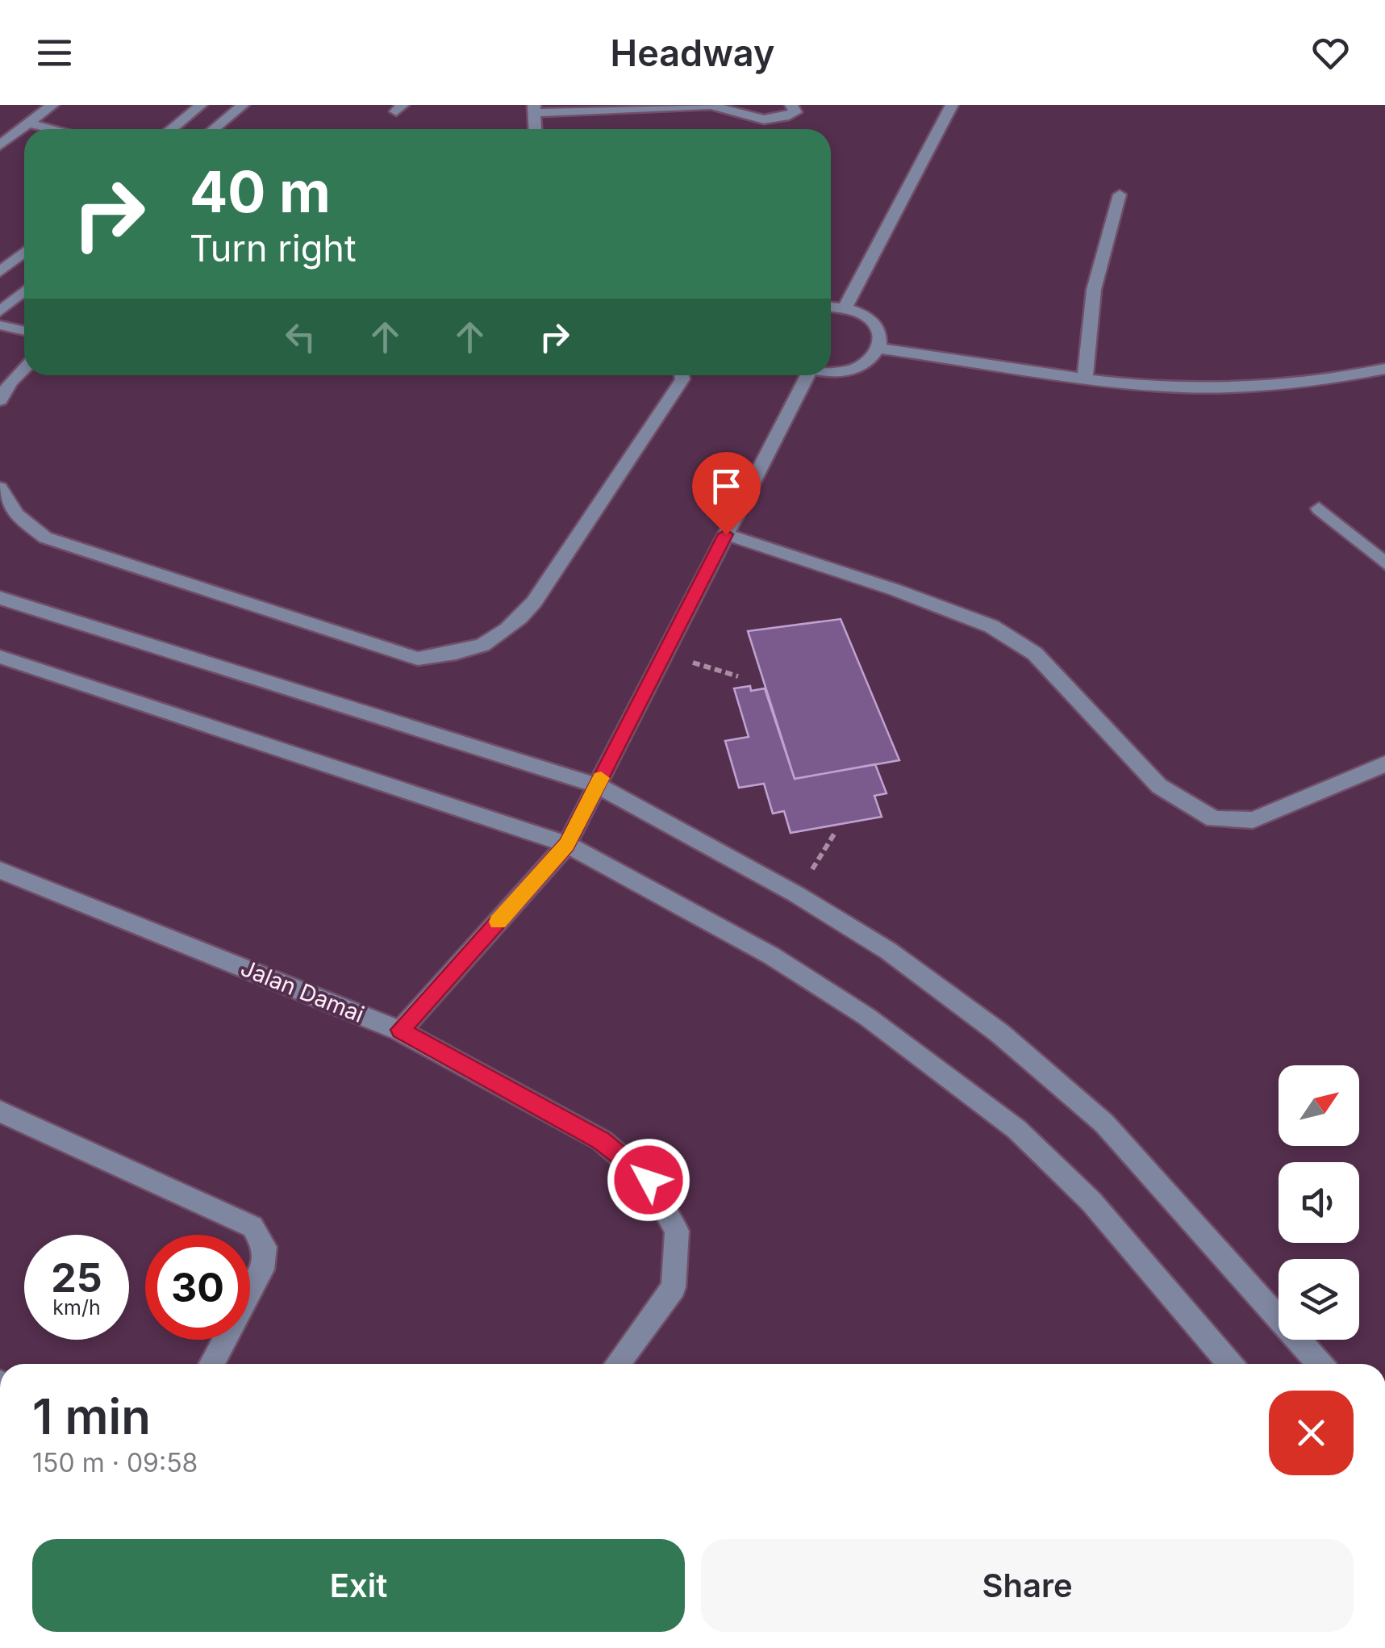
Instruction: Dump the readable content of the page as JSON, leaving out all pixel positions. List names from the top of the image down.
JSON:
{
  "streets": {
    "street": ["Jalan Damai"]
  },
  "north": "top right",
  "page": {
    "header": "Headway",
    "turn": ["40 m", "Turn right"],
    "speed": "25 km/h",
    "limit": "30",
    "heading": ["1 min", "150 m · 09:58"],
    "buttons": ["Exit", "Share"]
  }
}
